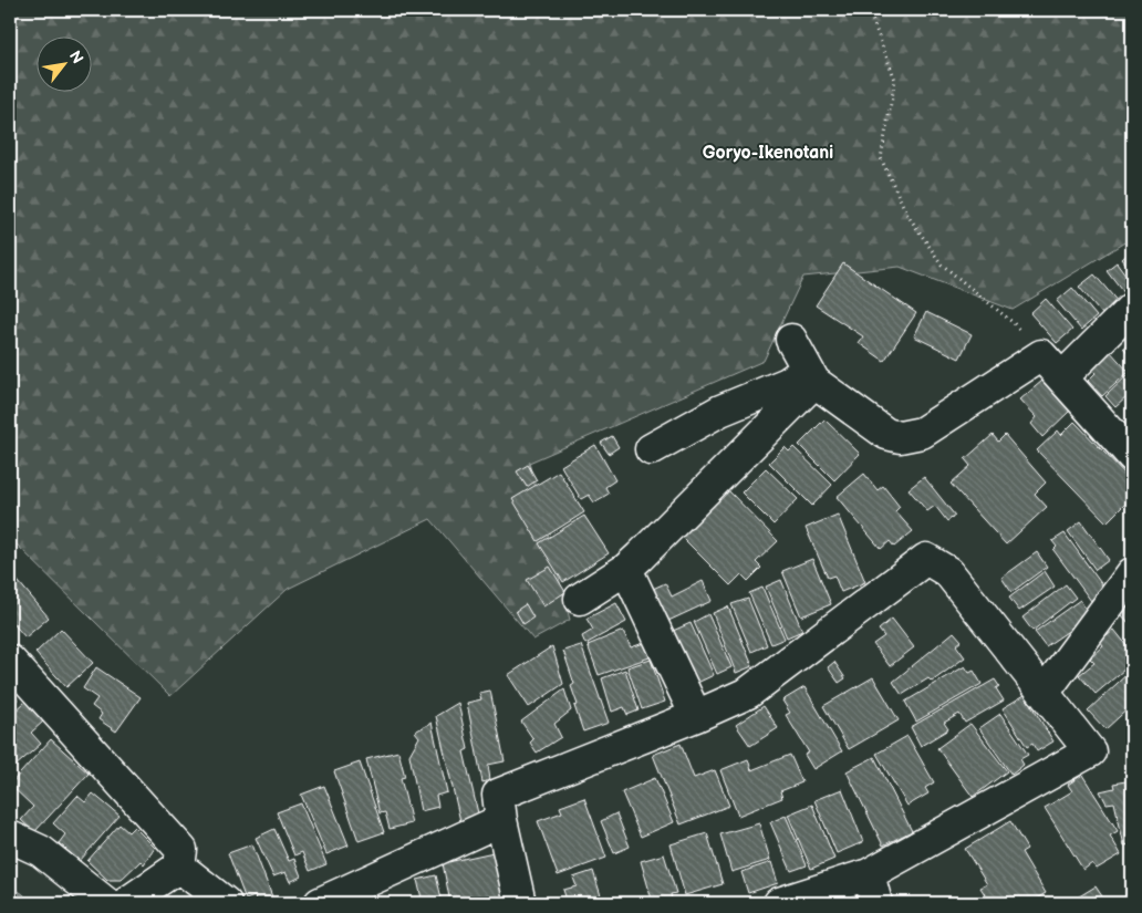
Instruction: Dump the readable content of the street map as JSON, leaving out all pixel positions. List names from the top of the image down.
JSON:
{
  "districts": ["Goryo-Ikenotani"],
  "north": "top right"
}
